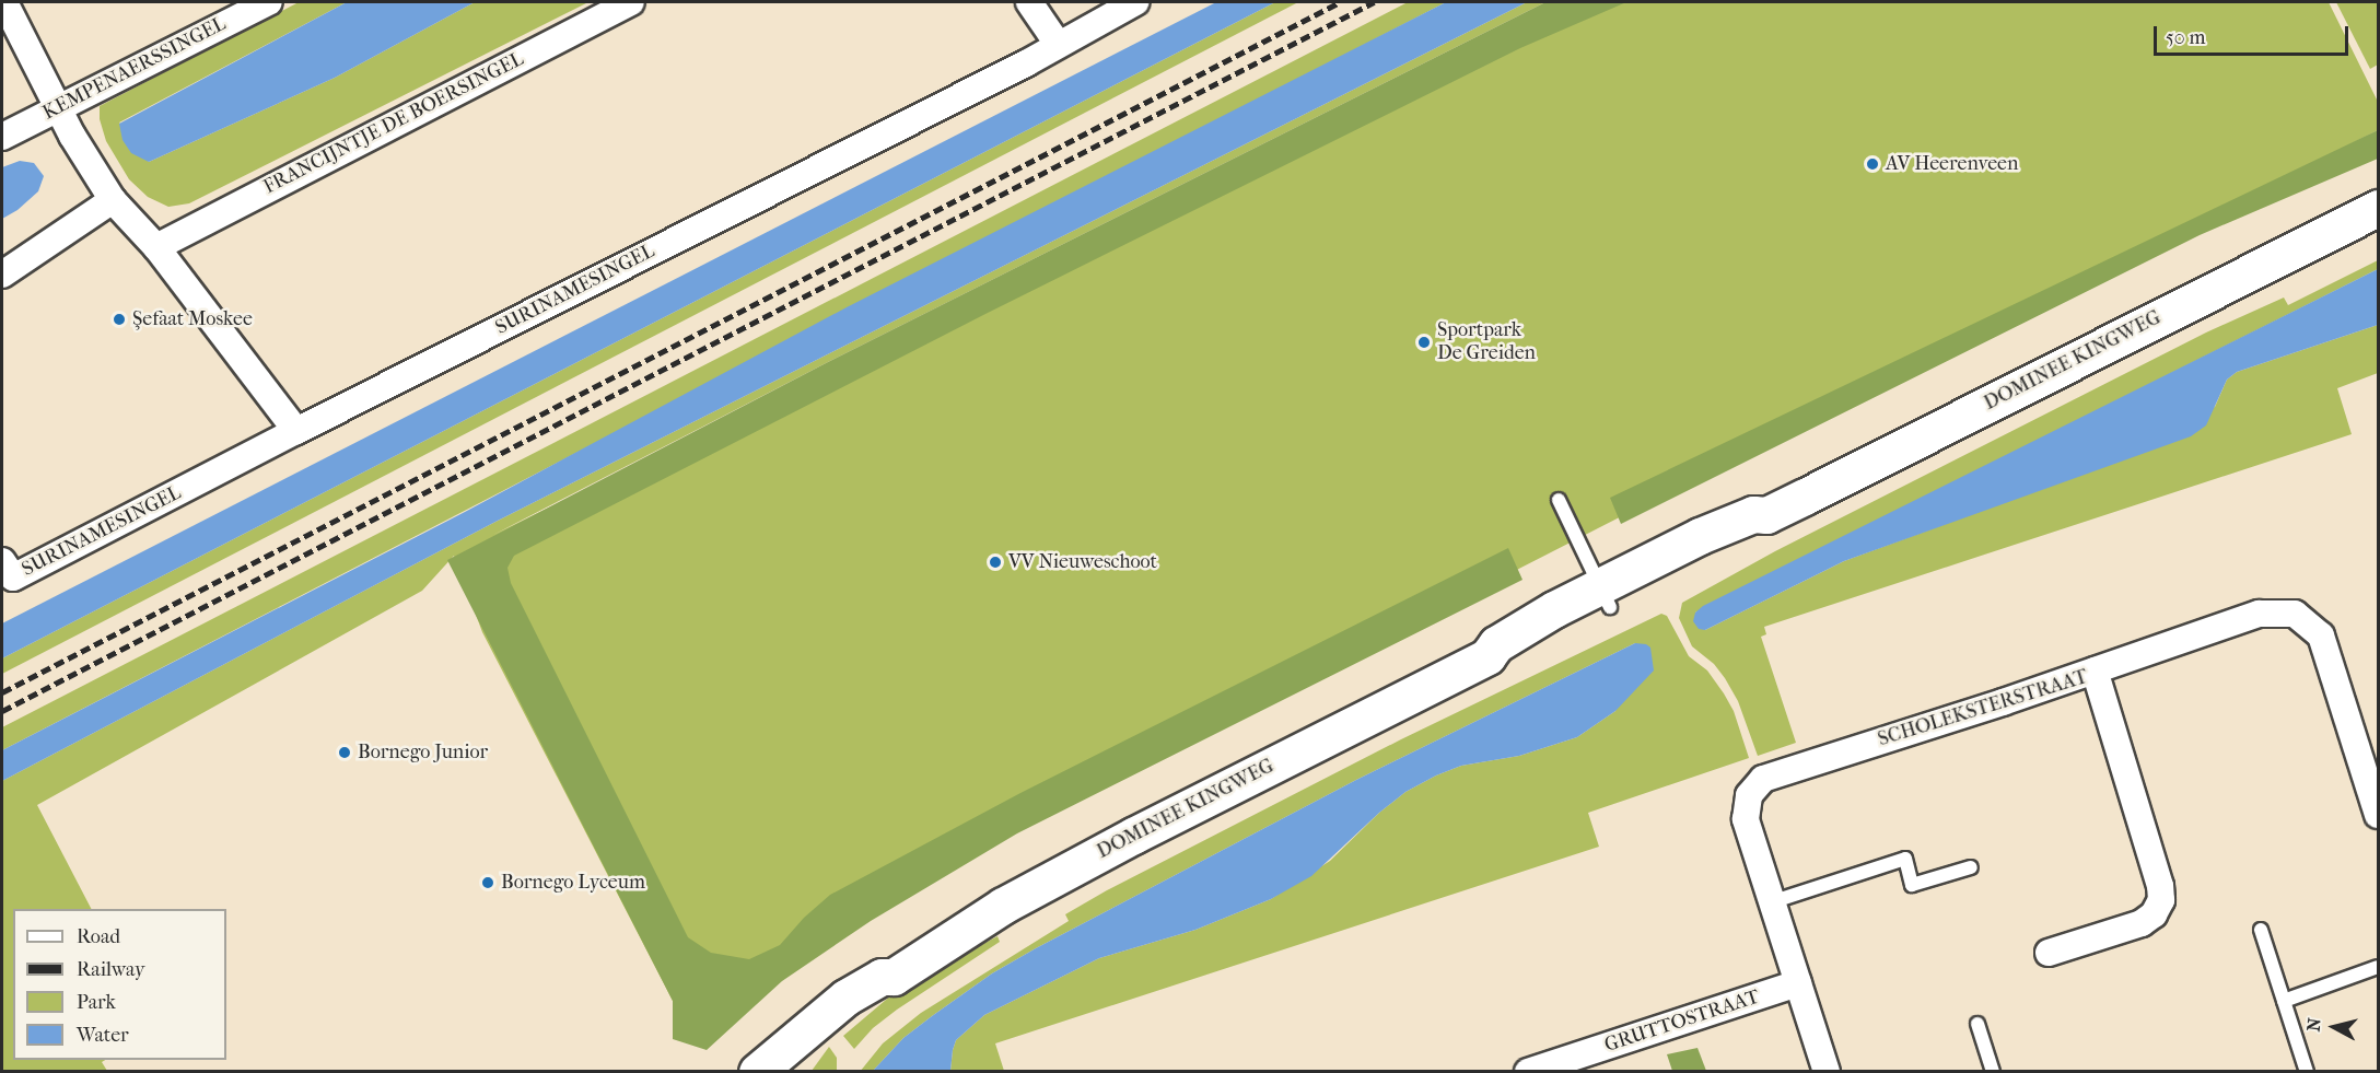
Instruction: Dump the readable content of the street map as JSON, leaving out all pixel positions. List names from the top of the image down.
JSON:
{
  "streets": {
    "main road": ["DOMINEE KINGWEG"],
    "street": [
      "KEMPENAERSSINGEL",
      "FRANCIJNTJE DE BOERSINGEL",
      "SURINAMESINGEL",
      "SCHOLEKSTERSTRAAT",
      "GRUTTOSTRAAT"
    ]
  },
  "crossings": [
    ["SCHOLEKSTERSTRAAT", "GRUTTOSTRAAT"]
  ],
  "places": [
    "AV Heerenveen",
    "Şefaat Moskee",
    "Sportpark De Greiden",
    "VV Nieuweschoot",
    "Bornego Junior",
    "Bornego Lyceum"
  ],
  "legend": [
    "Road",
    "Railway",
    "Park",
    "Water"
  ],
  "scale_bar": "50 m",
  "north": "left"
}
